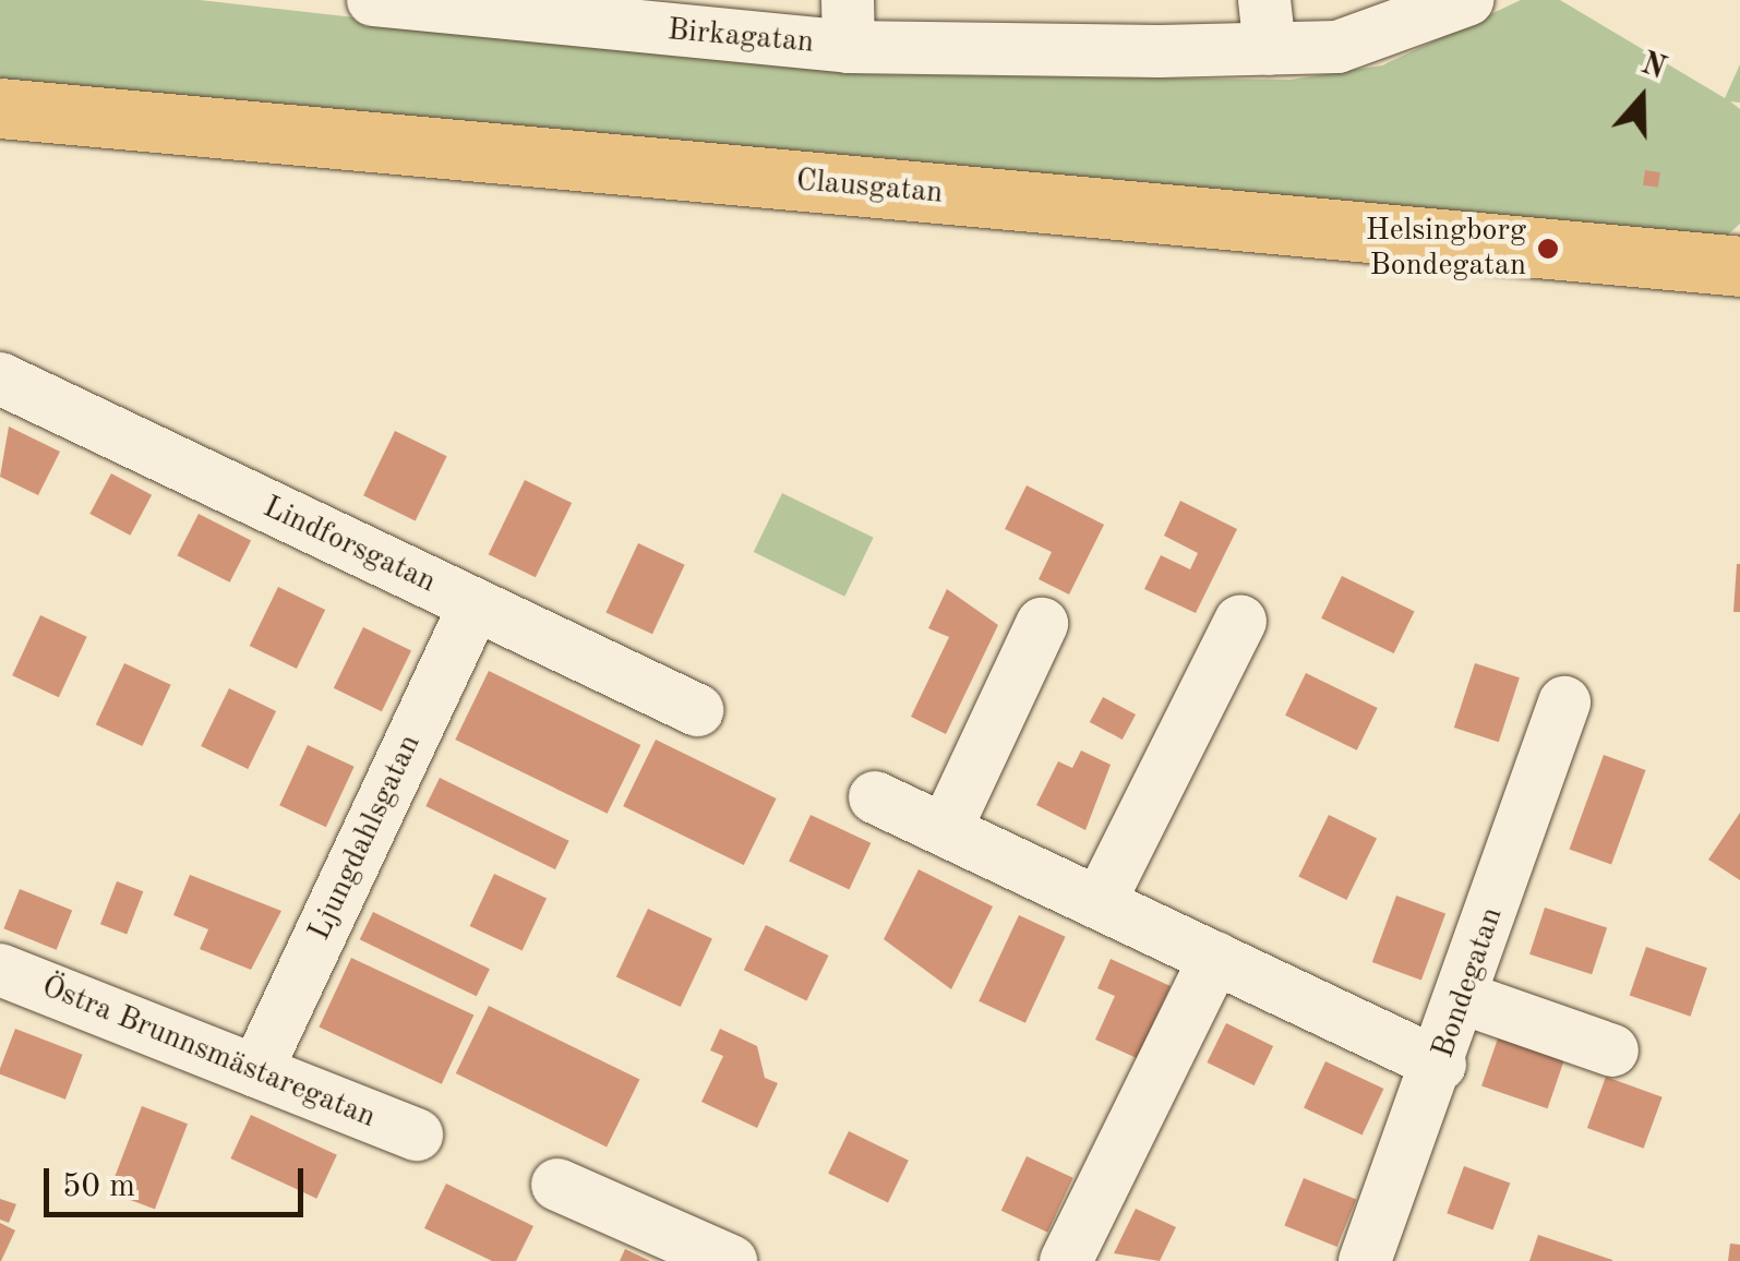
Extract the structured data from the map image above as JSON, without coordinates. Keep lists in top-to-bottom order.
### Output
{
  "streets": {
    "main road": ["Clausgatan"],
    "street": [
      "Birkagatan",
      "Lindforsgatan",
      "Ljungdahlsgatan",
      "Bondegatan",
      "Östra Brunnsmästaregatan"
    ]
  },
  "crossings": [
    ["Lindforsgatan", "Ljungdahlsgatan"],
    ["Ljungdahlsgatan", "Östra Brunnsmästaregatan"]
  ],
  "places": ["Helsingborg Bondegatan"],
  "scale_bar": "50 m",
  "north": "top"
}
